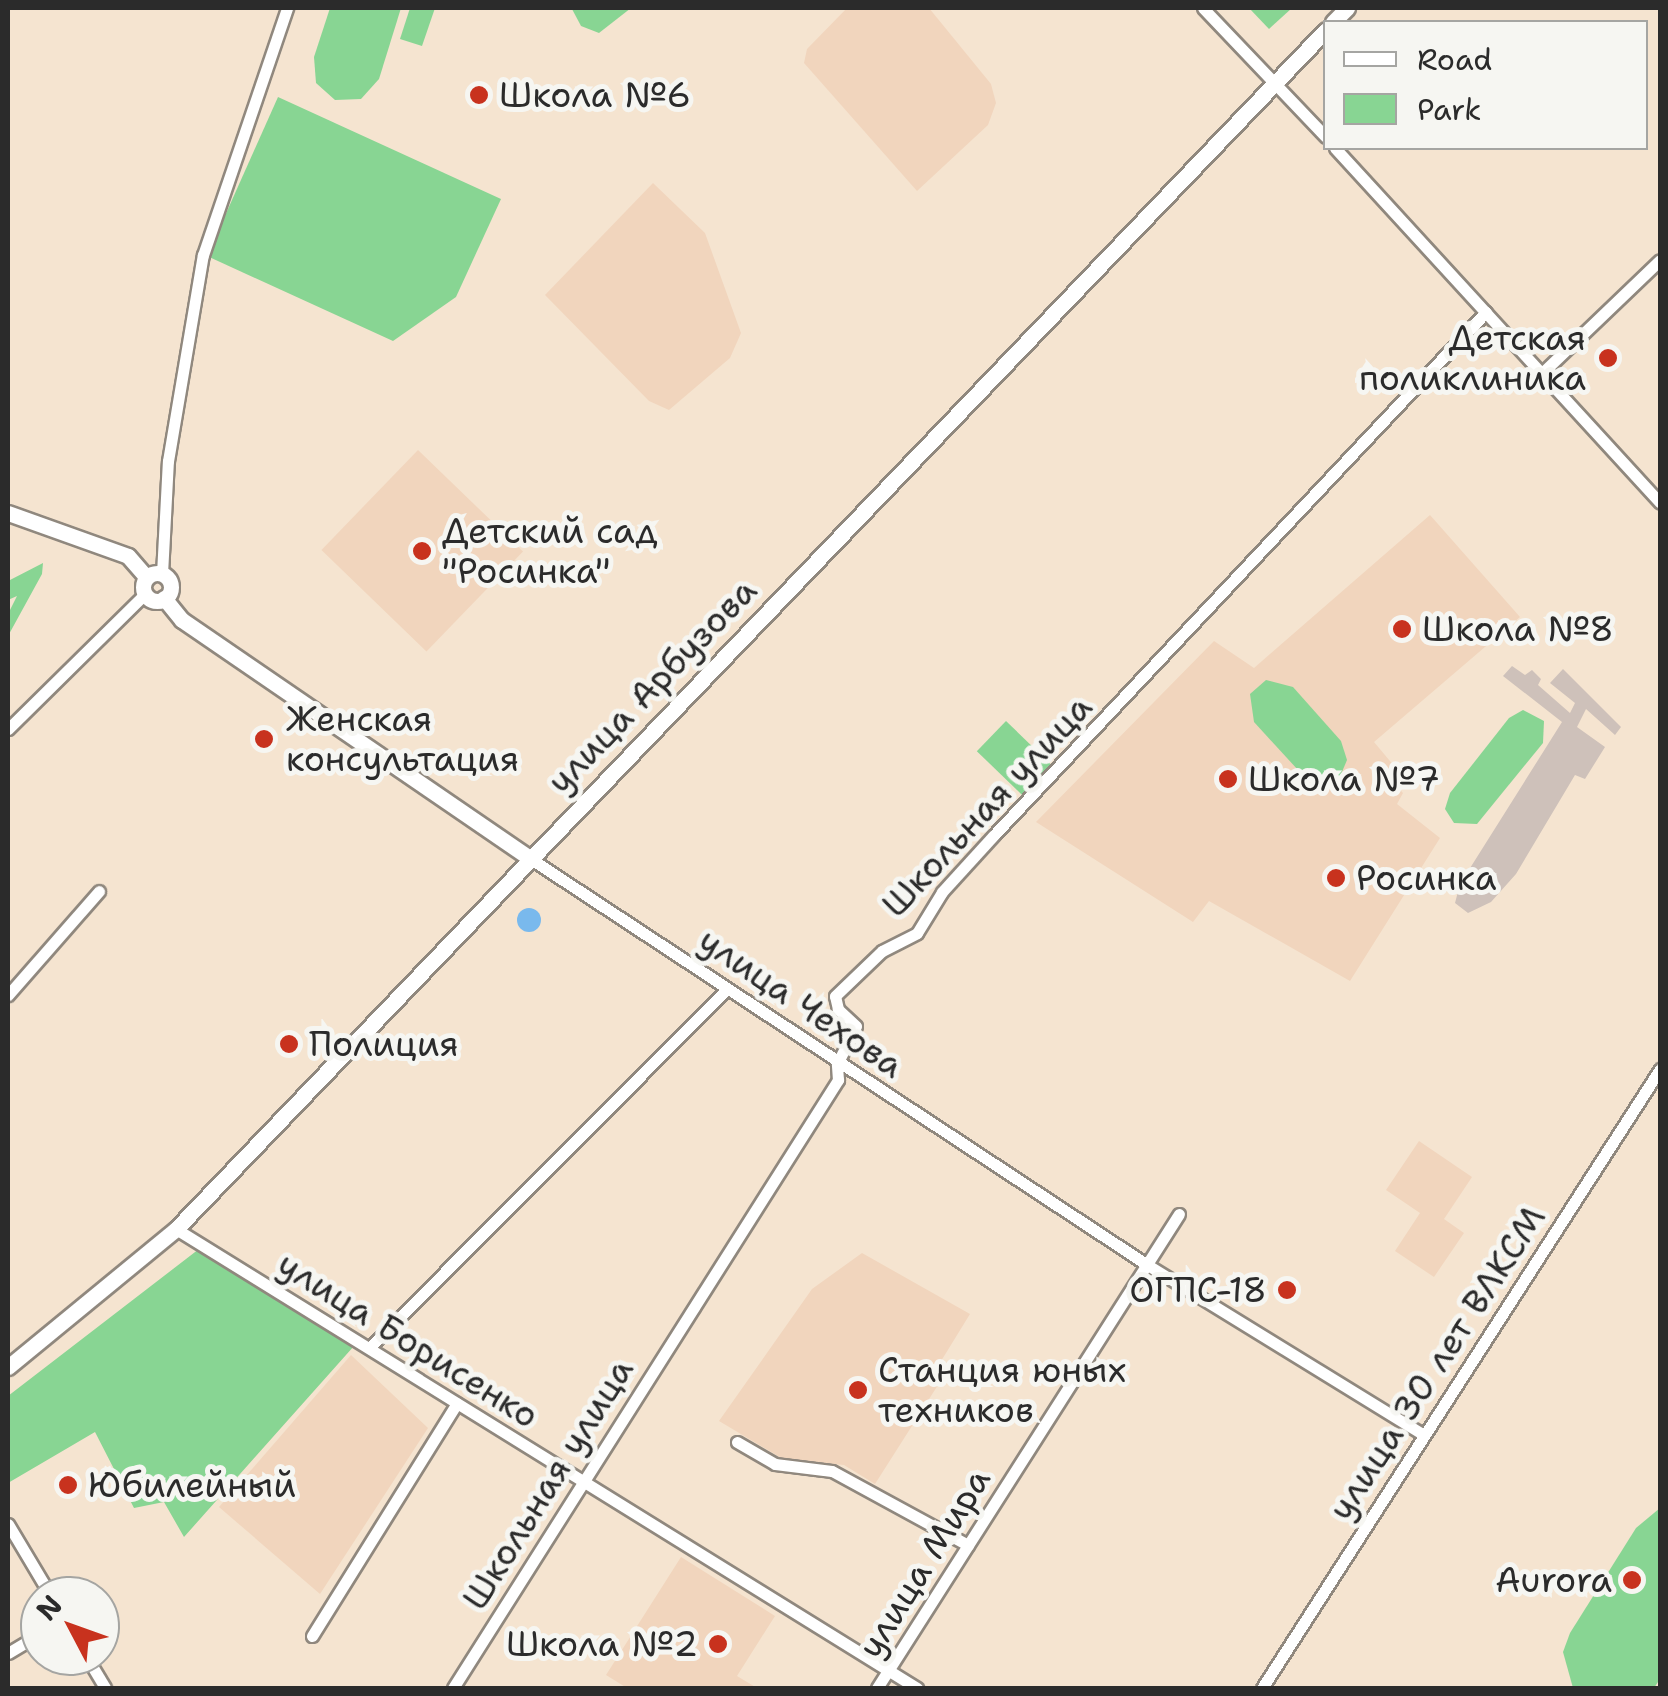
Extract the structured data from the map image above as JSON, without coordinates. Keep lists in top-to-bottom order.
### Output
{
  "streets": {
    "street": [
      "улица Арбузова",
      "Школьная улица",
      "улица Чехова",
      "улица Борисенко",
      "улица 30 лет ВЛКСМ",
      "улица Мира"
    ]
  },
  "crossings": [
    ["улица Арбузова", "улица Чехова"],
    ["улица Арбузова", "улица Борисенко"],
    ["Школьная улица", "улица Чехова"],
    ["Школьная улица", "улица Борисенко"],
    ["улица Чехова", "улица 30 лет ВЛКСМ"],
    ["улица Чехова", "улица Мира"],
    ["улица Борисенко", "улица Мира"]
  ],
  "places": [
    "Школа №6",
    "Детская поликлиника",
    "Детский сад \"Росинка\"",
    "Школа №8",
    "Женская консультация",
    "Школа №7",
    "Росинка",
    "Полиция",
    "ОГПС-18",
    "Станция юных техников",
    "Юбилейный",
    "Aurora",
    "Школа №2"
  ],
  "legend": ["Road", "Park"],
  "north": "top left"
}
